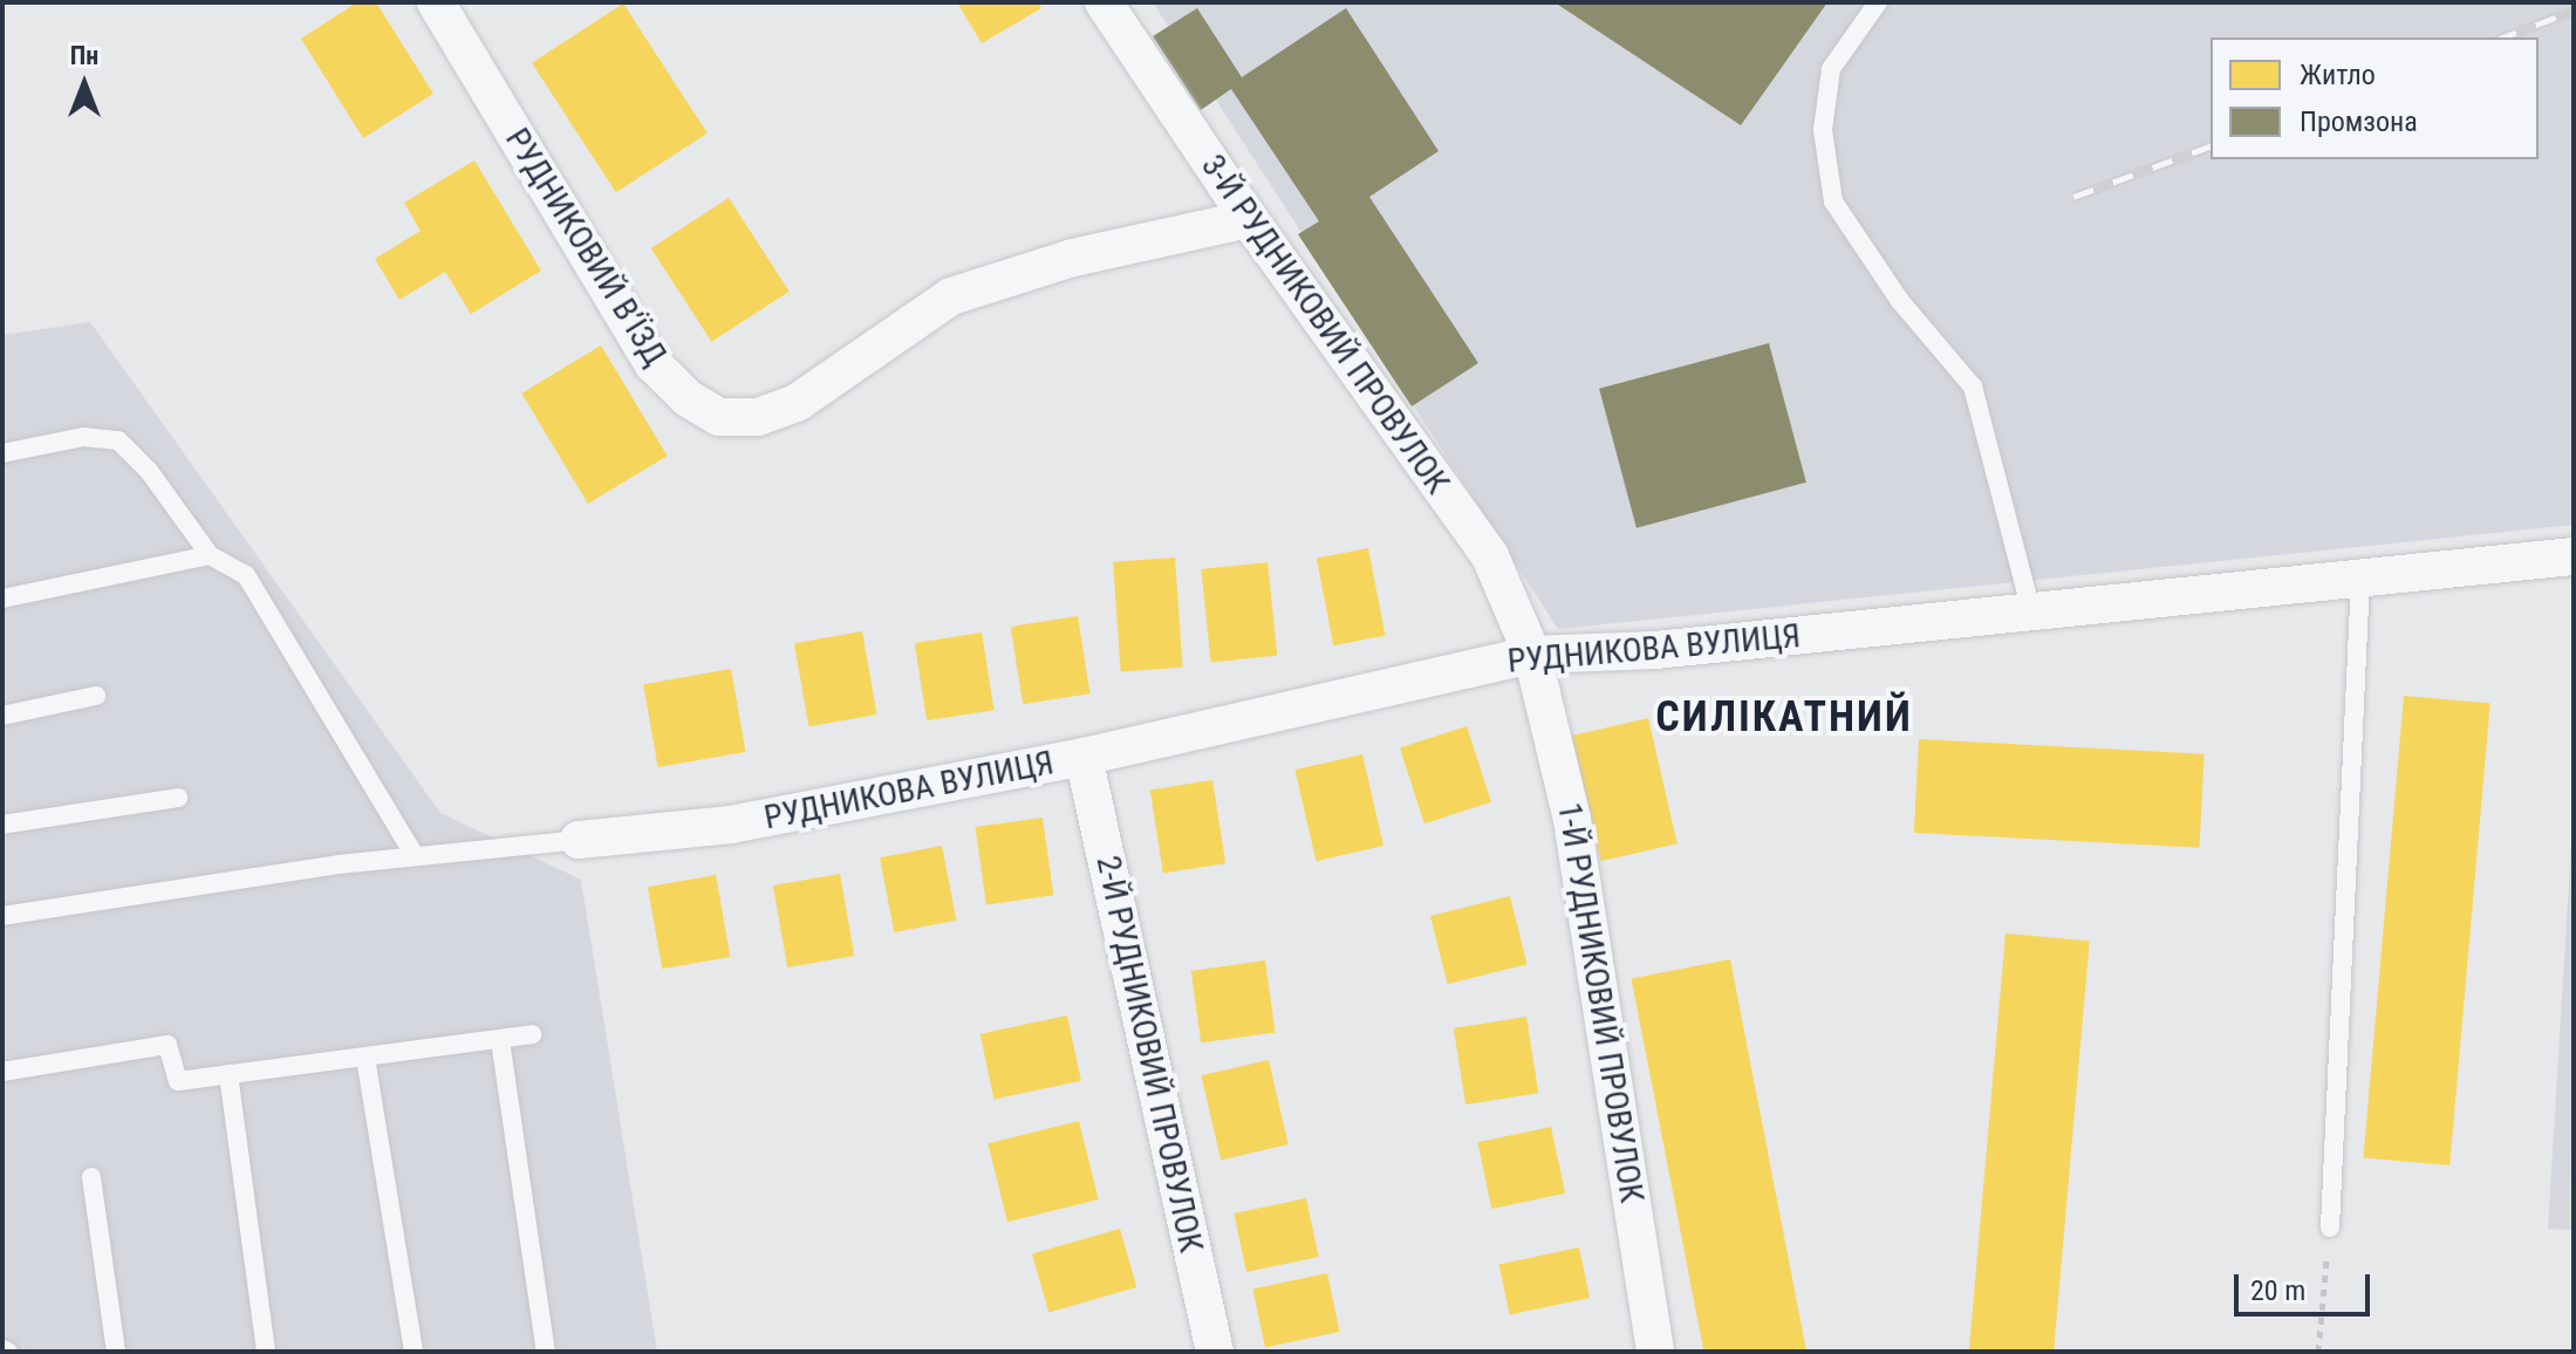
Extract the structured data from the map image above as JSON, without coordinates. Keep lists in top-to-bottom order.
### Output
{
  "streets": {
    "street": [
      "РУДНИКОВИЙ В’ЇЗД",
      "3-Й РУДНИКОВИЙ ПРОВУЛОК",
      "РУДНИКОВА ВУЛИЦЯ",
      "1-Й РУДНИКОВИЙ ПРОВУЛОК",
      "2-Й РУДНИКОВИЙ ПРОВУЛОК"
    ]
  },
  "crossings": [
    ["РУДНИКОВИЙ В’ЇЗД", "3-Й РУДНИКОВИЙ ПРОВУЛОК"],
    ["3-Й РУДНИКОВИЙ ПРОВУЛОК", "РУДНИКОВА ВУЛИЦЯ"],
    ["3-Й РУДНИКОВИЙ ПРОВУЛОК", "1-Й РУДНИКОВИЙ ПРОВУЛОК"],
    ["РУДНИКОВА ВУЛИЦЯ", "1-Й РУДНИКОВИЙ ПРОВУЛОК"],
    ["РУДНИКОВА ВУЛИЦЯ", "2-Й РУДНИКОВИЙ ПРОВУЛОК"]
  ],
  "districts": ["СИЛІКАТНИЙ"],
  "legend": ["Житло", "Промзона"],
  "scale_bar": "20 m",
  "north": "top"
}
